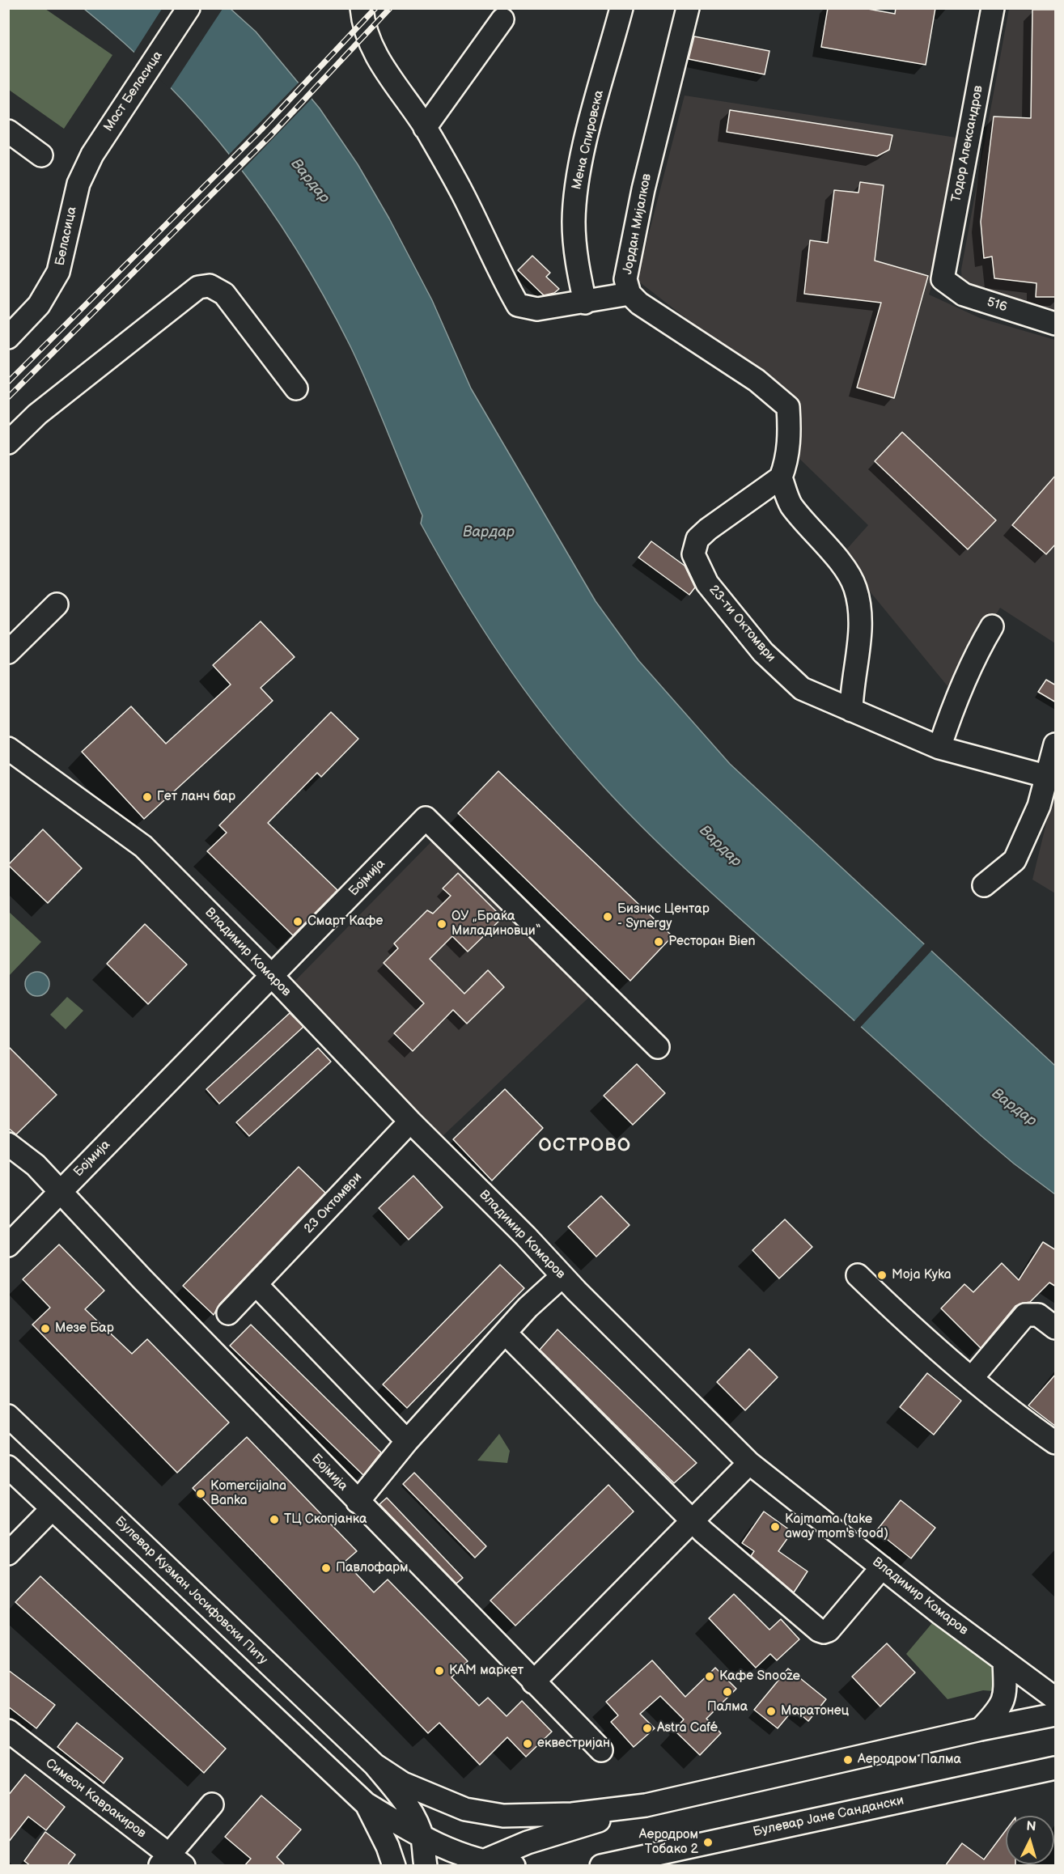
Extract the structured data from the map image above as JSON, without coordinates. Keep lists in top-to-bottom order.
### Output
{
  "streets": {
    "street": [
      "Мост Беласица",
      "Мена Спировска",
      "Тодор Александров",
      "Јордан Мијалков",
      "Беласица",
      "516",
      "23-ти Октомври",
      "Бојмија",
      "Владимир Комаров",
      "23 Октомври",
      "Булевар Кузман Јосифовски Питу",
      "Симеон Кавракиров",
      "Булевар Јане Сандански"
    ]
  },
  "crossings": [
    ["Мост Беласица", "Беласица"],
    ["Тодор Александров", "516"],
    ["Јордан Мијалков", "23-ти Октомври"],
    ["Бојмија", "Владимир Комаров"],
    ["Владимир Комаров", "23 Октомври"]
  ],
  "districts": ["ОСТРОВО"],
  "water": ["Вардар"],
  "places": [
    "Гет ланч бар",
    "Бизнис Центар - Synergy",
    "Смарт Кафе",
    "ОУ „Браќа Миладиновци“",
    "Ресторан Bien",
    "Moja Kyka",
    "Мезе Бар",
    "Komercijalna Banka",
    "ТЦ Скопјанка",
    "Kajmama (take away mom's food)",
    "Павлофарм",
    "KAM маркет",
    "Кафе Snooze",
    "Палма",
    "Маратонец",
    "Astra Café",
    "еквестријан",
    "Аеродром Палма",
    "Аеродром Тобако 2"
  ],
  "north": "top"
}
